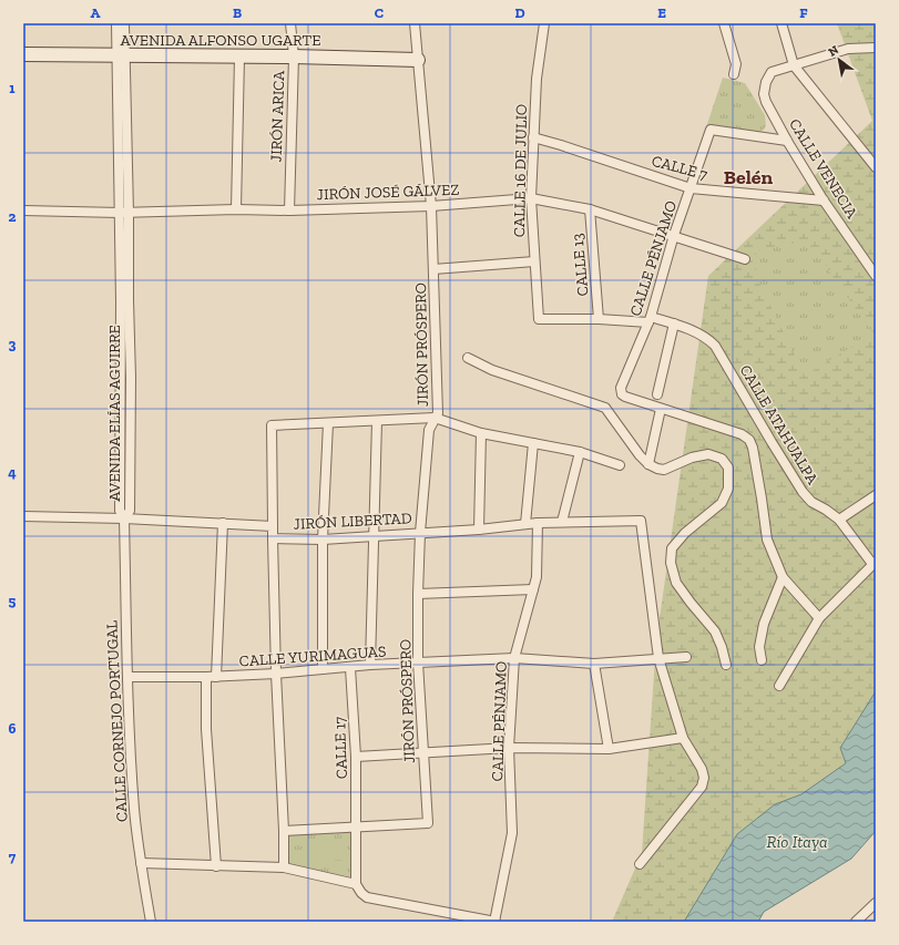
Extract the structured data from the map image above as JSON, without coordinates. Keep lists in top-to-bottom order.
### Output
{
  "streets": {
    "main road": ["AVENIDA ALFONSO UGARTE"],
    "street": [
      "JIRÓN ARICA",
      "CALLE 7",
      "CALLE VENECIA",
      "CALLE 16 DE JULIO",
      "JIRÓN JOSÉ GÁLVEZ",
      "CALLE PÉNJAMO",
      "CALLE 13",
      "JIRÓN PRÓSPERO",
      "AVENIDA ELÍAS AGUIRRE",
      "CALLE ATAHUALPA",
      "JIRÓN LIBERTAD",
      "CALLE YURIMAGUAS",
      "CALLE CORNEJO PORTUGAL",
      "CALLE 17"
    ]
  },
  "crossings": [
    ["AVENIDA ALFONSO UGARTE", "JIRÓN ARICA"],
    ["AVENIDA ALFONSO UGARTE", "JIRÓN PRÓSPERO"],
    ["AVENIDA ALFONSO UGARTE", "AVENIDA ELÍAS AGUIRRE"],
    ["JIRÓN ARICA", "JIRÓN JOSÉ GÁLVEZ"],
    ["CALLE 7", "CALLE VENECIA"],
    ["CALLE 7", "CALLE 16 DE JULIO"],
    ["CALLE 7", "CALLE PÉNJAMO"],
    ["CALLE VENECIA", "CALLE PÉNJAMO"],
    ["CALLE 16 DE JULIO", "JIRÓN JOSÉ GÁLVEZ"],
    ["CALLE 16 DE JULIO", "CALLE ATAHUALPA"],
    ["JIRÓN JOSÉ GÁLVEZ", "CALLE PÉNJAMO"],
    ["JIRÓN JOSÉ GÁLVEZ", "CALLE 13"],
    ["JIRÓN JOSÉ GÁLVEZ", "JIRÓN PRÓSPERO"],
    ["JIRÓN JOSÉ GÁLVEZ", "AVENIDA ELÍAS AGUIRRE"],
    ["CALLE PÉNJAMO", "CALLE ATAHUALPA"],
    ["CALLE PÉNJAMO", "JIRÓN LIBERTAD"],
    ["CALLE PÉNJAMO", "CALLE YURIMAGUAS"],
    ["CALLE 13", "CALLE ATAHUALPA"],
    ["JIRÓN PRÓSPERO", "JIRÓN LIBERTAD"],
    ["JIRÓN PRÓSPERO", "CALLE YURIMAGUAS"],
    ["JIRÓN PRÓSPERO", "CALLE 17"],
    ["AVENIDA ELÍAS AGUIRRE", "JIRÓN LIBERTAD"],
    ["AVENIDA ELÍAS AGUIRRE", "CALLE CORNEJO PORTUGAL"],
    ["JIRÓN LIBERTAD", "CALLE YURIMAGUAS"],
    ["JIRÓN LIBERTAD", "CALLE CORNEJO PORTUGAL"],
    ["CALLE YURIMAGUAS", "CALLE CORNEJO PORTUGAL"],
    ["CALLE YURIMAGUAS", "CALLE 17"]
  ],
  "districts": ["Belén"],
  "water": ["Río Itaya"],
  "north": "top left",
  "grid": {
    "columns": [
      "A",
      "B",
      "C",
      "D",
      "E",
      "F"
    ],
    "rows": [
      "1",
      "2",
      "3",
      "4",
      "5",
      "6",
      "7"
    ]
  }
}
